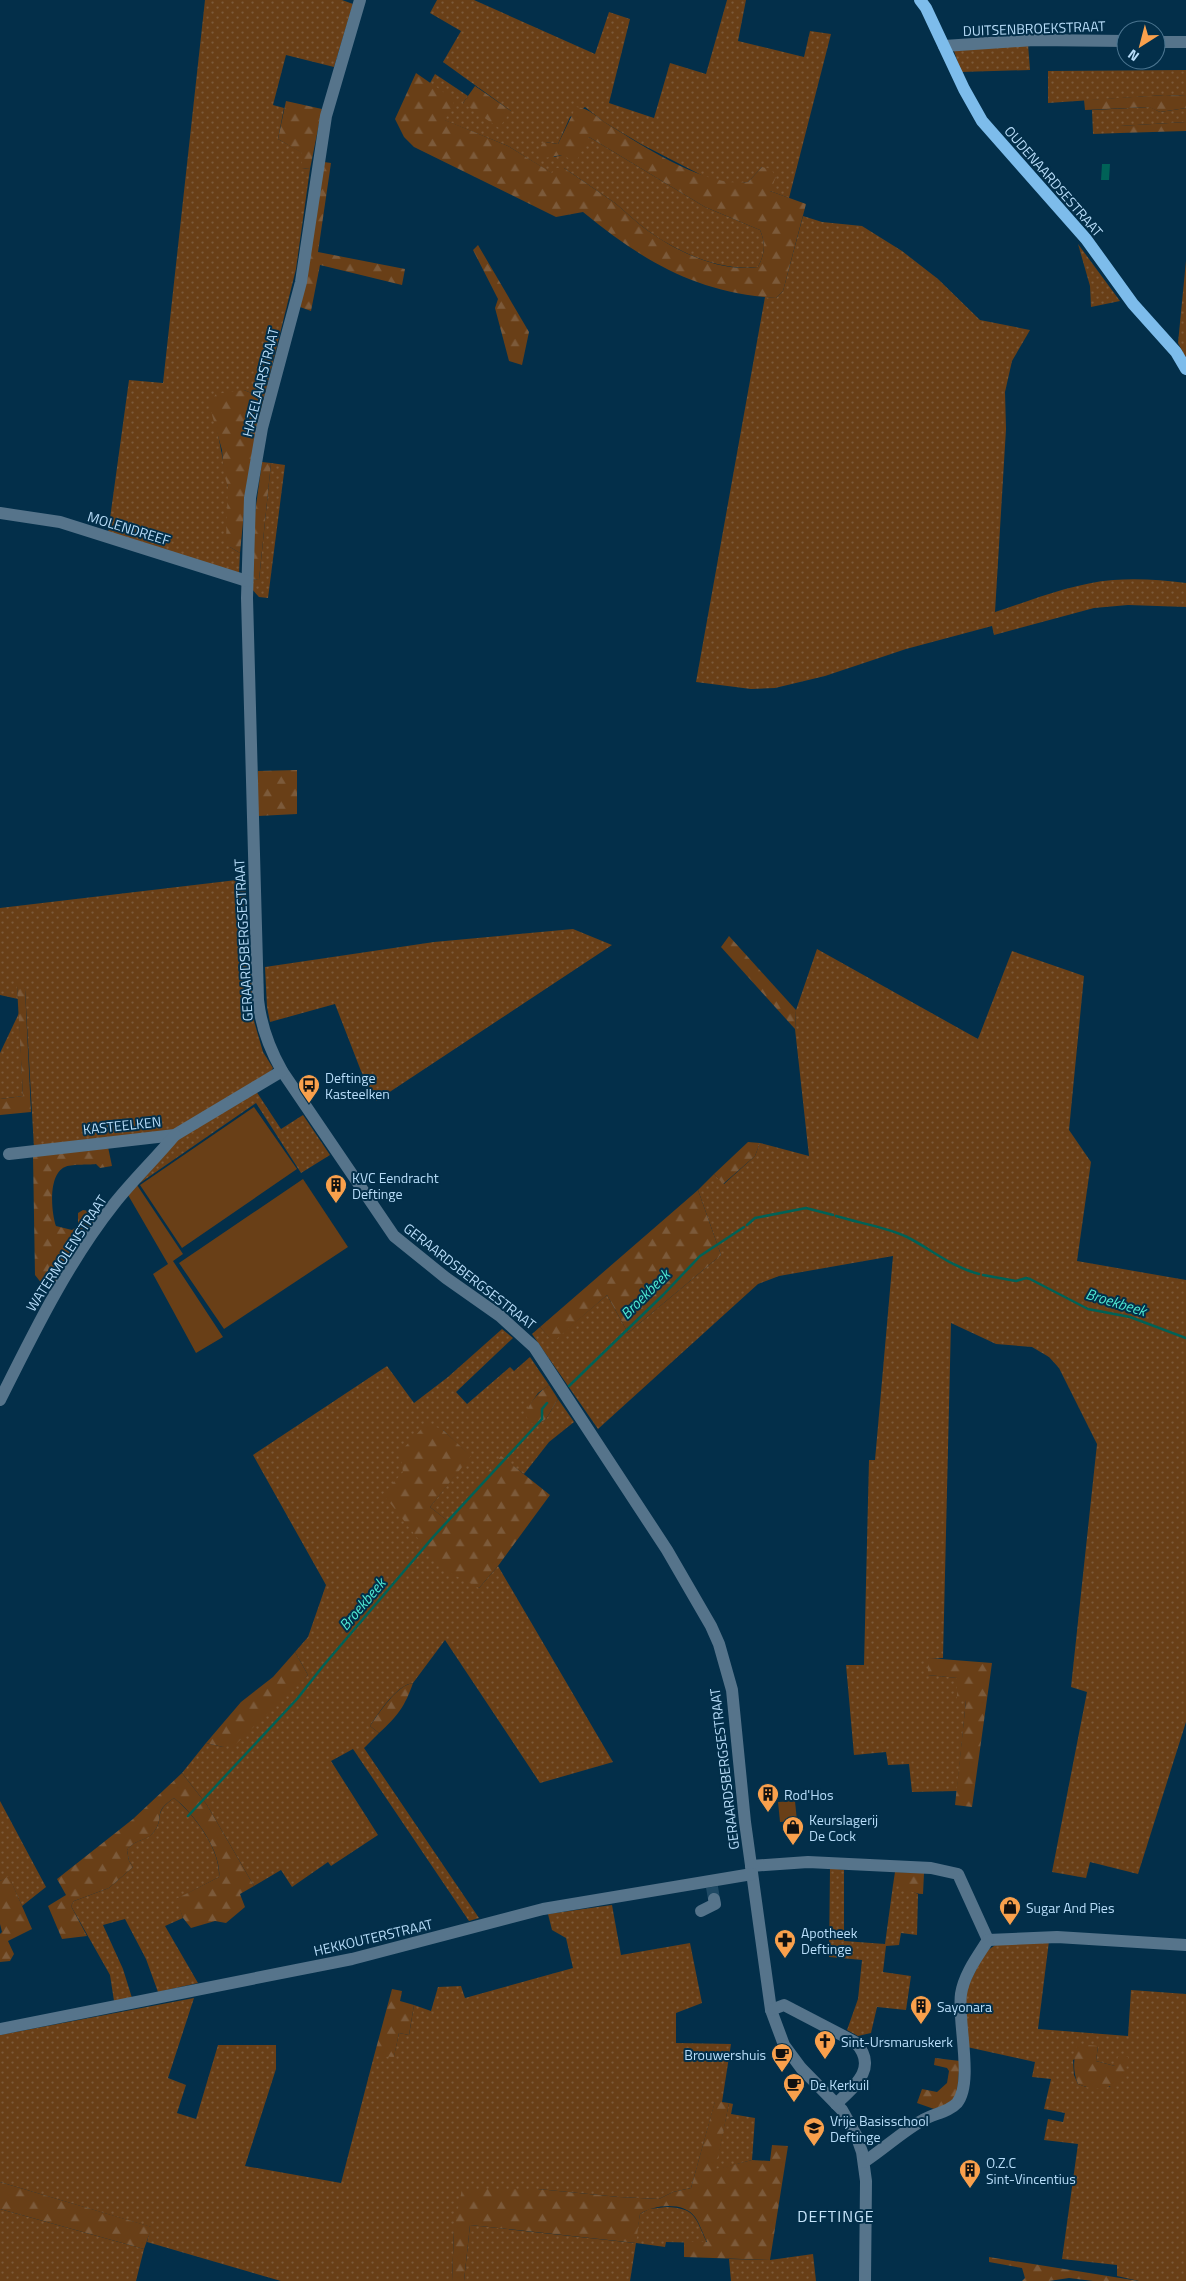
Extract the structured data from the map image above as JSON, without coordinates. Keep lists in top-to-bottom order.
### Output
{
  "streets": {
    "main road": ["OUDENAARDSESTRAAT"],
    "street": [
      "DUITSENBROEKSTRAAT",
      "HAZELAARSTRAAT",
      "MOLENDREEF",
      "GERAARDSBERGSESTRAAT",
      "KASTEELKEN",
      "WATERMOLENSTRAAT",
      "HEKKOUTERSTRAAT"
    ]
  },
  "crossings": [
    ["DUITSENBROEKSTRAAT", "OUDENAARDSESTRAAT"],
    ["HAZELAARSTRAAT", "MOLENDREEF"],
    ["HAZELAARSTRAAT", "GERAARDSBERGSESTRAAT"],
    ["GERAARDSBERGSESTRAAT", "KASTEELKEN"],
    ["GERAARDSBERGSESTRAAT", "HEKKOUTERSTRAAT"],
    ["KASTEELKEN", "WATERMOLENSTRAAT"]
  ],
  "districts": ["DEFTINGE"],
  "water": ["Broekbeek"],
  "places": {
    "bus stop": ["Deftinge Kasteelken"],
    "building": [
      "KVC Eendracht Deftinge",
      "Rod'Hos",
      "Sayonara",
      "O.Z.C Sint-Vincentius"
    ],
    "shop": ["Keurslagerij De Cock", "Sugar And Pies"],
    "pharmacy": ["Apotheek Deftinge"],
    "church": ["Sint-Ursmaruskerk"],
    "cafe": ["Brouwershuis", "De Kerkuil"],
    "school or university": ["Vrije Basisschool Deftinge"]
  },
  "north": "bottom left"
}
